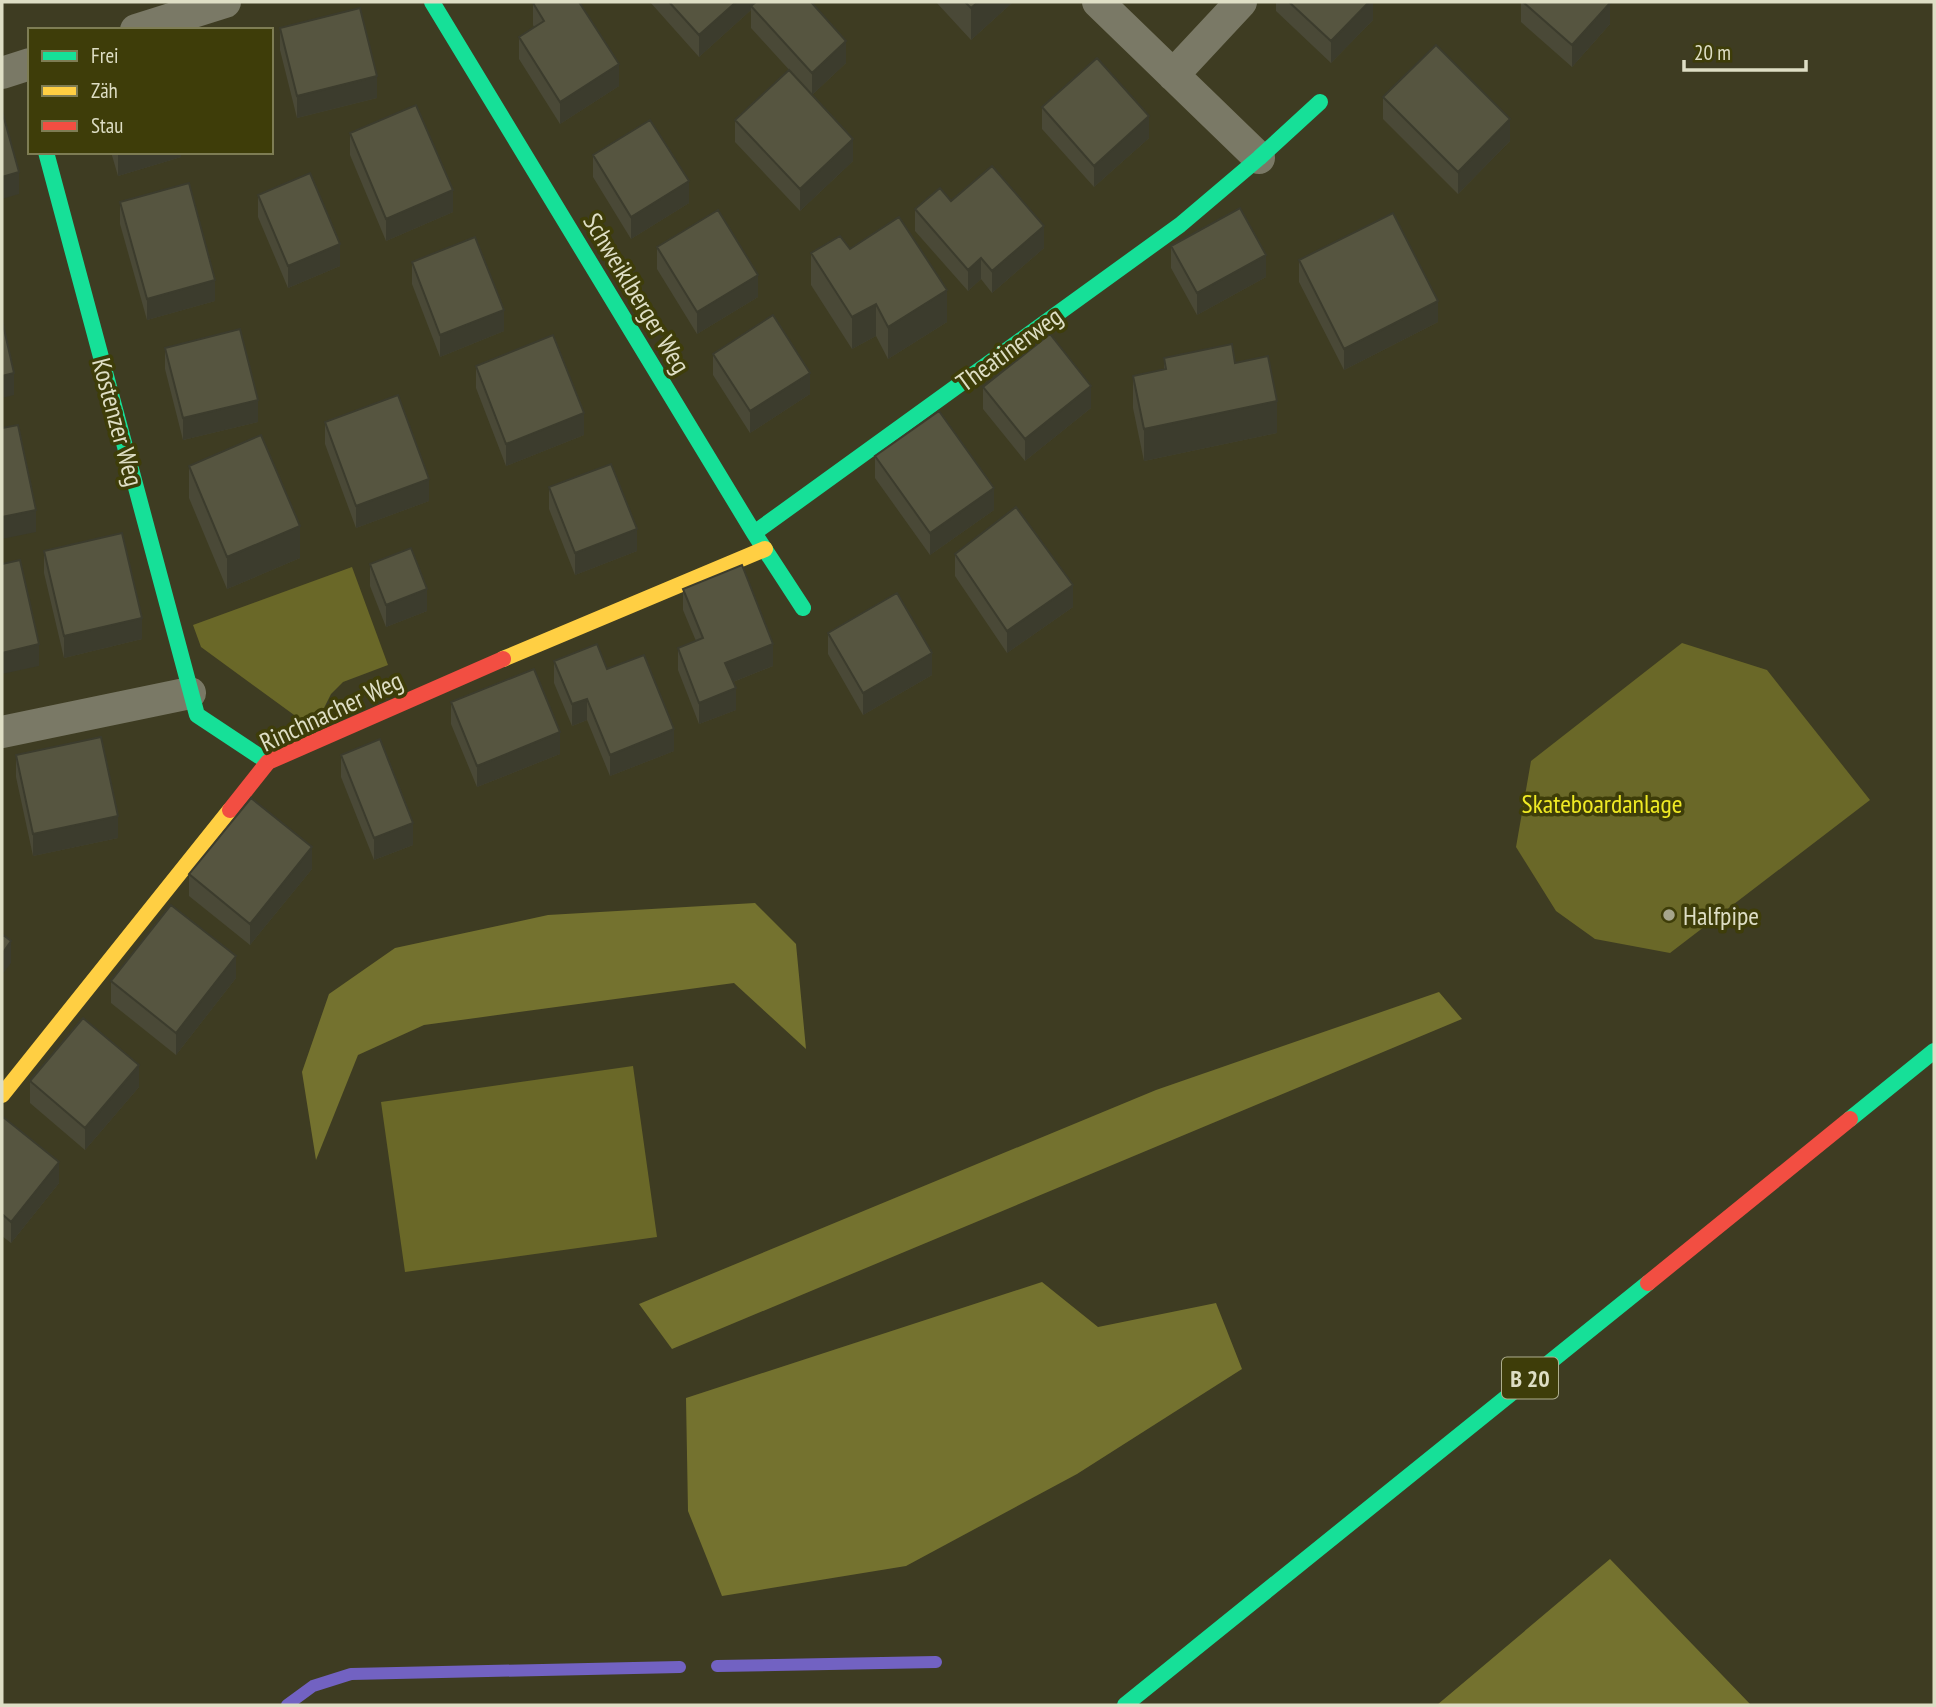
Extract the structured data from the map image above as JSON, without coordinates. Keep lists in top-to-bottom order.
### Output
{
  "streets": {
    "main road": [
      "Schweiklberger Weg",
      "Theatinerweg",
      "Kostenzer Weg",
      "Rinchnacher Weg",
      "B 20"
    ]
  },
  "crossings": [
    ["Schweiklberger Weg", "Theatinerweg"],
    ["Schweiklberger Weg", "Rinchnacher Weg"],
    ["Kostenzer Weg", "Rinchnacher Weg"]
  ],
  "parks": ["Skateboardanlage"],
  "places": ["Halfpipe"],
  "legend": ["Frei", "Zäh", "Stau"],
  "scale_bar": "20 m"
}
